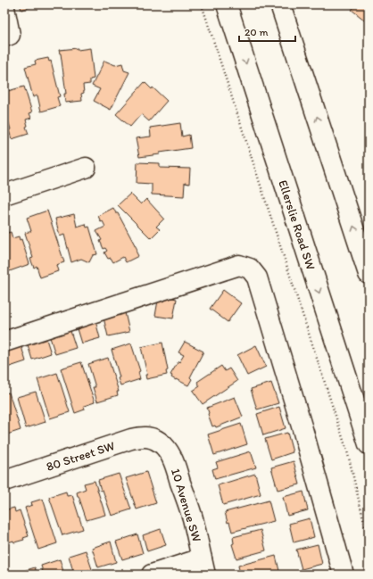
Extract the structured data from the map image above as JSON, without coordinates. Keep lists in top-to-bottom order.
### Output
{
  "streets": {
    "main road": ["Ellerslie Road SW", "80 Street SW", "10 Avenue SW"]
  },
  "crossings": [
    ["80 Street SW", "10 Avenue SW"]
  ],
  "scale_bar": "20 m"
}
